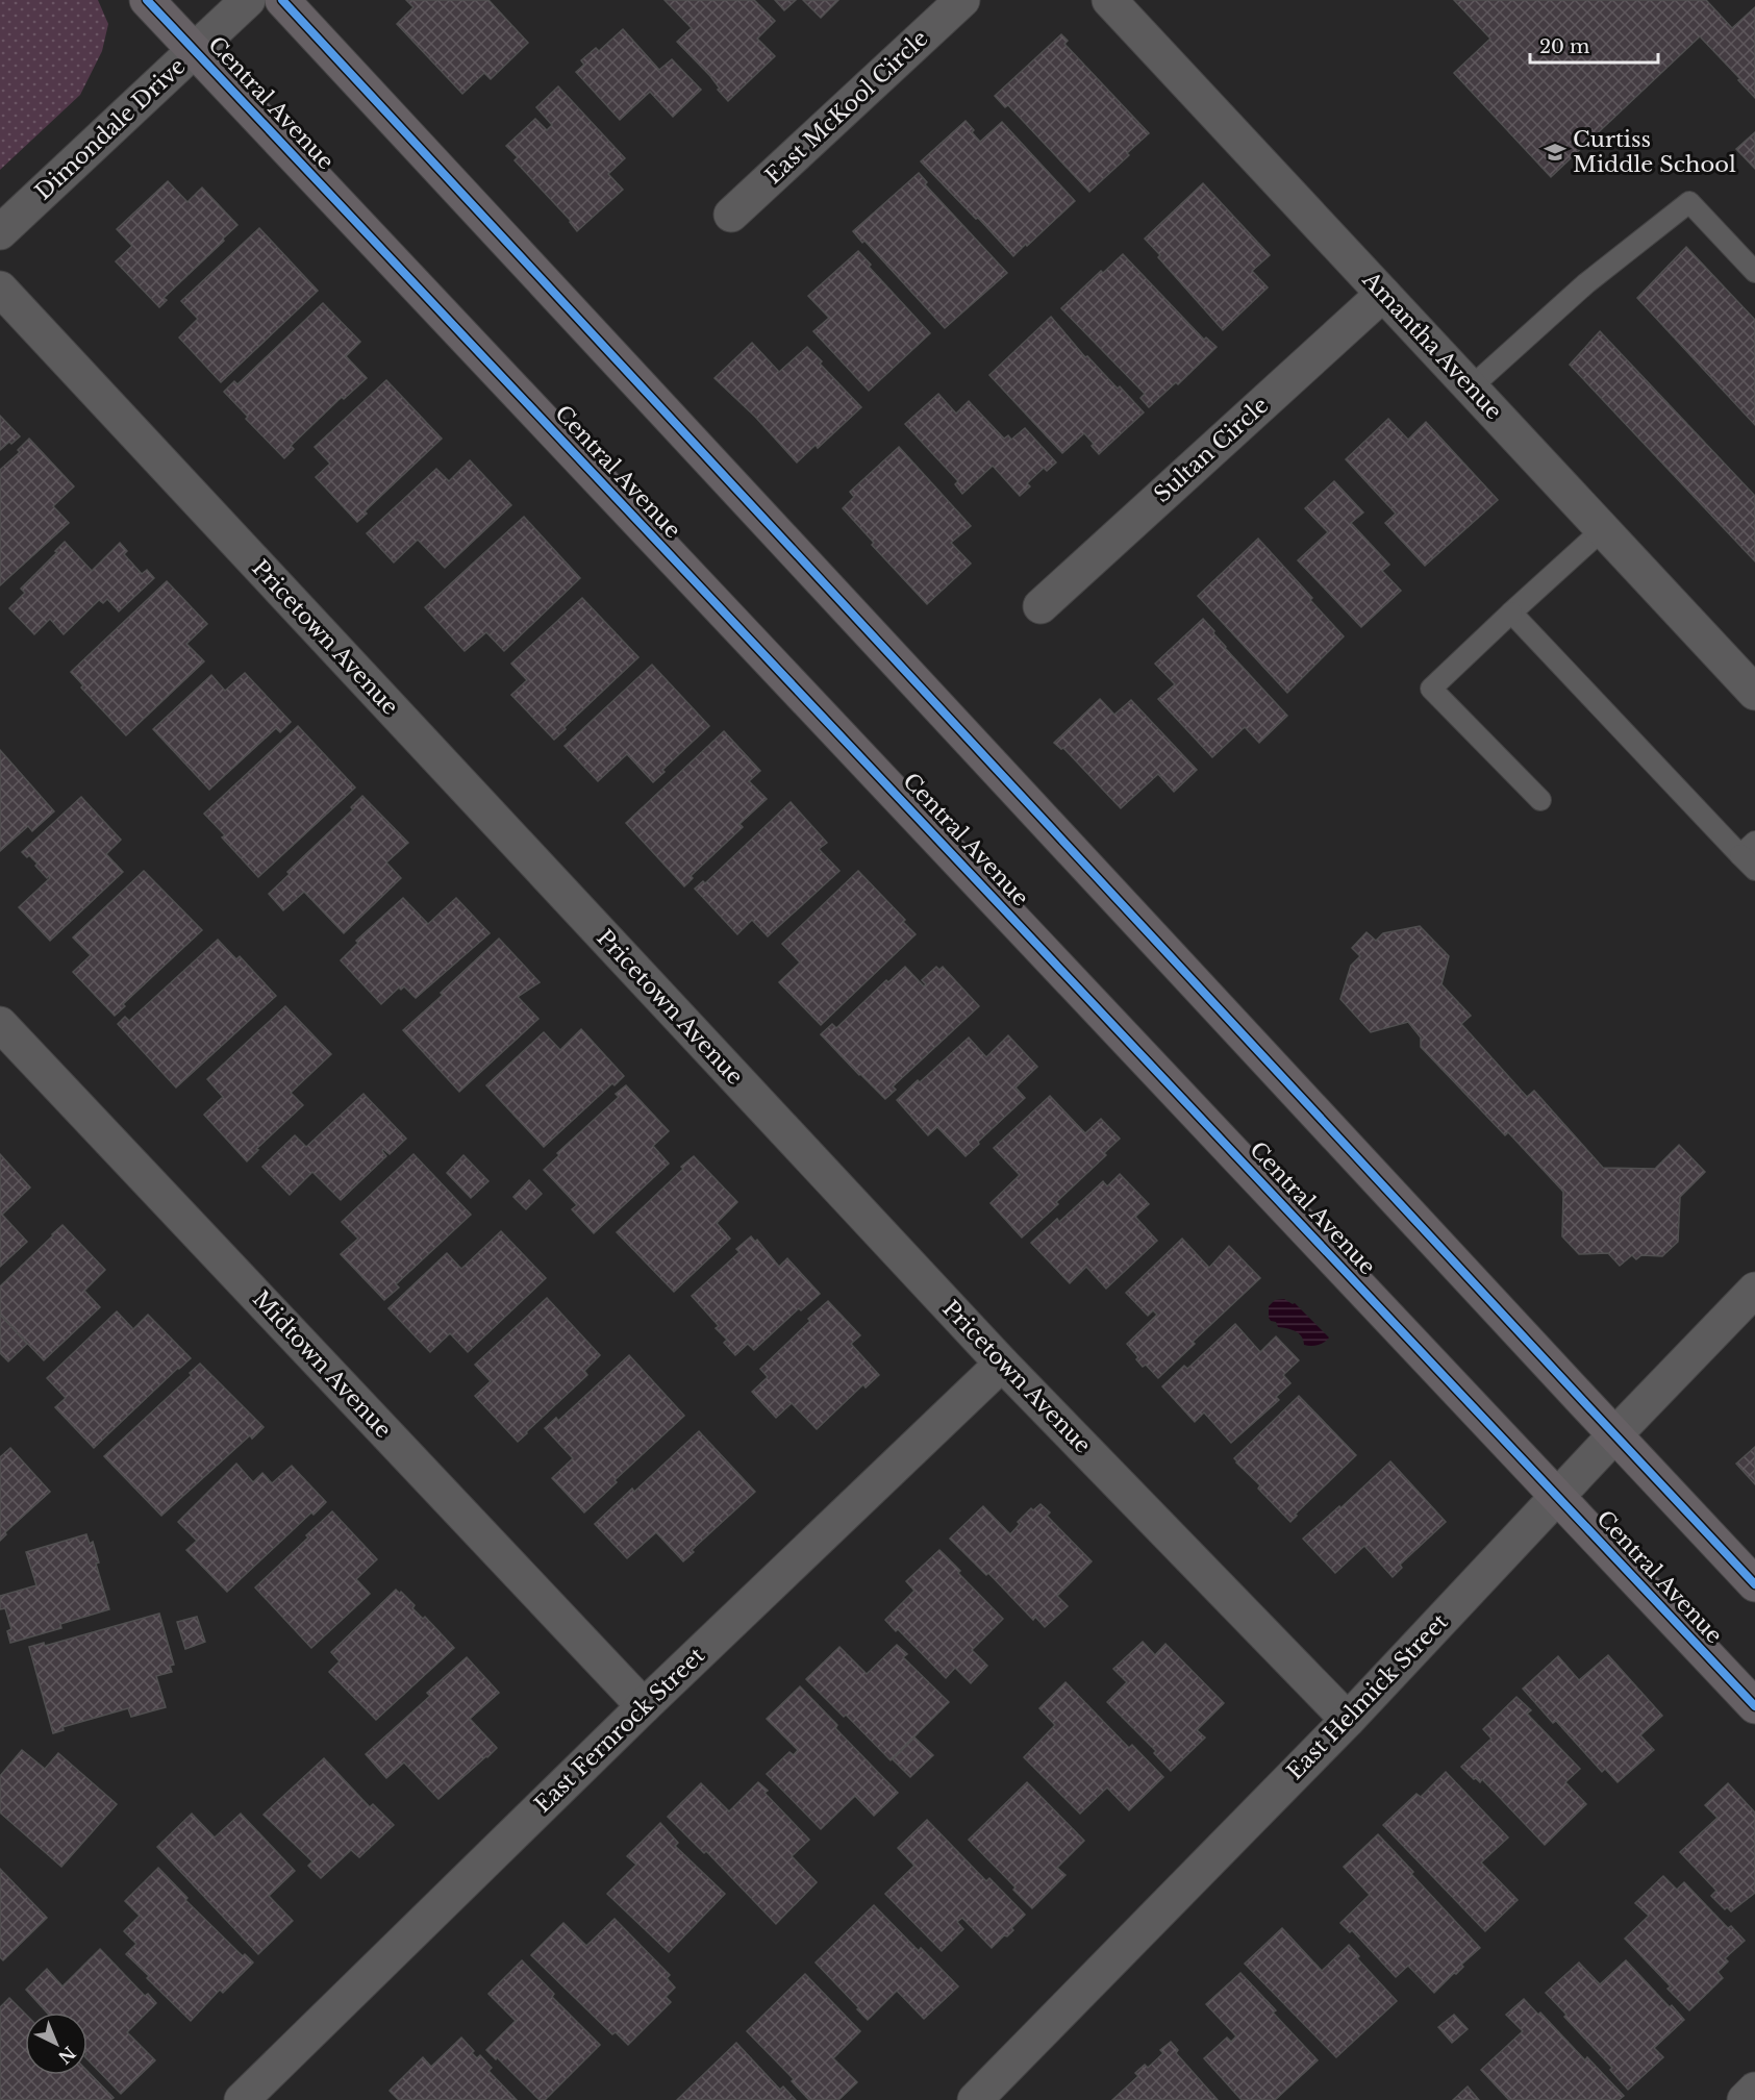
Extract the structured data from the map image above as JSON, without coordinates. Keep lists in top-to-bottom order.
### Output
{
  "streets": {
    "main road": ["Central Avenue"],
    "street": [
      "East McKool Circle",
      "Dimondale Drive",
      "Amantha Avenue",
      "Sultan Circle",
      "Pricetown Avenue",
      "Midtown Avenue",
      "East Helmick Street",
      "East Fernrock Street"
    ]
  },
  "crossings": [
    ["Central Avenue", "Dimondale Drive"],
    ["Central Avenue", "East Helmick Street"],
    ["Amantha Avenue", "Sultan Circle"],
    ["Pricetown Avenue", "East Helmick Street"],
    ["Pricetown Avenue", "East Fernrock Street"],
    ["Midtown Avenue", "East Fernrock Street"]
  ],
  "places": {
    "school or university": ["Curtiss Middle School"]
  },
  "scale_bar": "20 m",
  "north": "bottom right"
}
